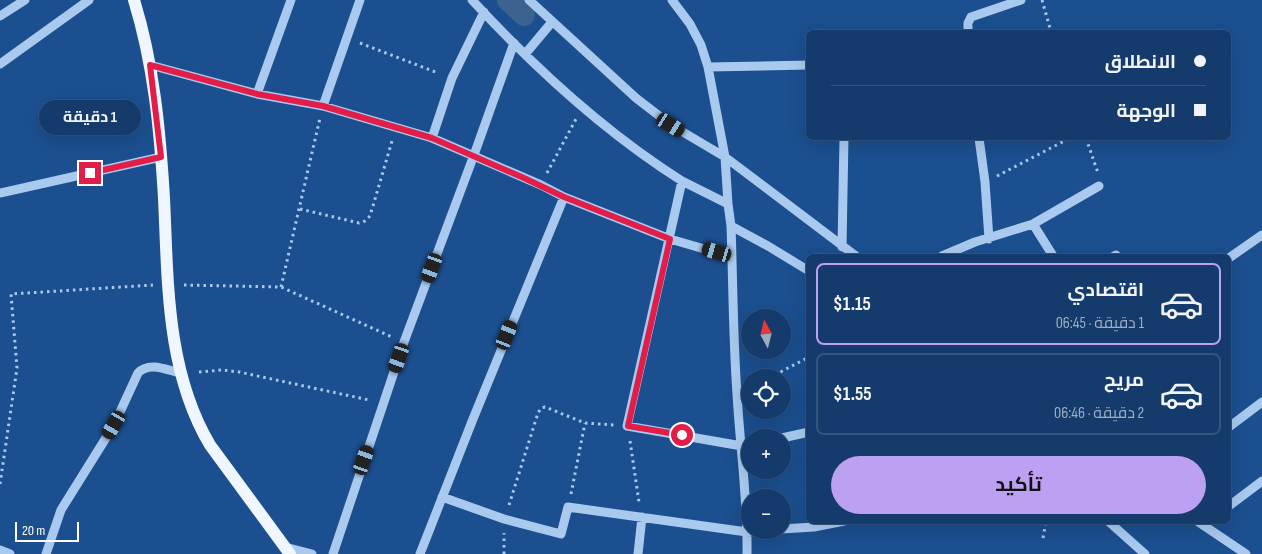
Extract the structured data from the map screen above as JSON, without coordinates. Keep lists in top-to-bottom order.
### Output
{
  "scale_bar": "20 m",
  "north": "top",
  "page": {
    "banner": ["الانطلاق", "الوجهة"],
    "bubble": "1 دقيقة",
    "list": [
      {
        "name": "اقتصادي",
        "note": "1 دقيقة · 06:45",
        "value": "$1.15"
      },
      {
        "name": "مريح",
        "note": "2 دقيقة · 06:46",
        "value": "$1.55"
      }
    ],
    "map_buttons": ["+", "−"],
    "buttons": "تأكيد",
    "scale": "20 m"
  }
}
